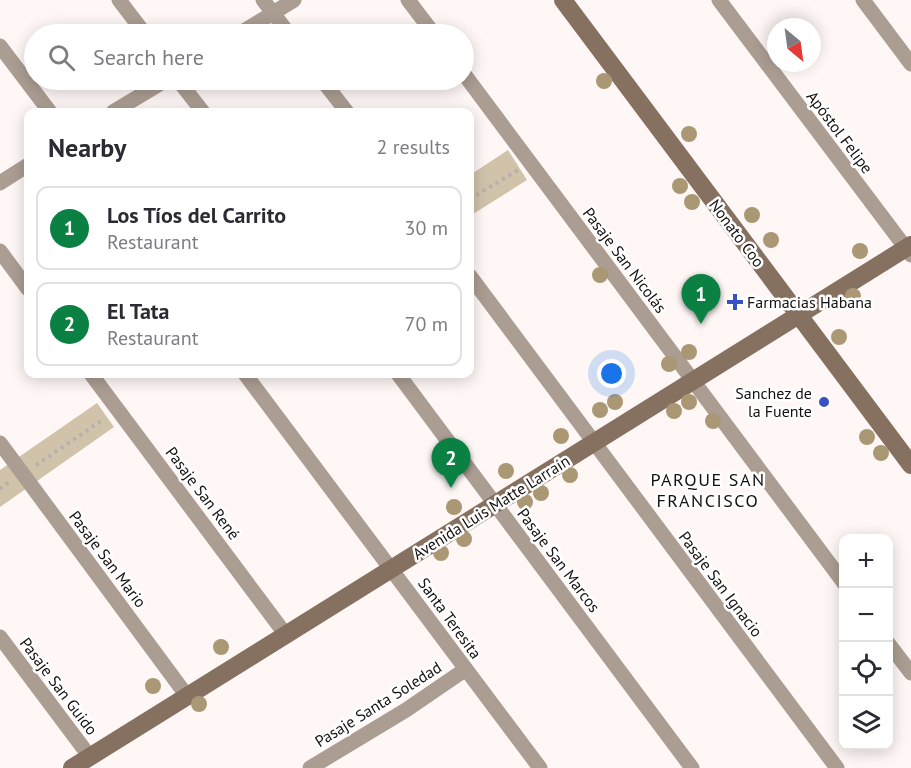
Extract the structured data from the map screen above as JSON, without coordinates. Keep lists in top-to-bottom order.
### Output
{
  "streets": {
    "street": [
      "Apóstol Felipe",
      "Nonato Coo",
      "Pasaje San Nicolás",
      "Pasaje San René",
      "Avenida Luis Matte Larraín",
      "Pasaje San Mario",
      "Pasaje San Marcos",
      "Pasaje San Ignacio",
      "Santa Teresita",
      "Pasaje San Guido",
      "Pasaje Santa Soledad"
    ]
  },
  "crossings": [
    ["Apóstol Felipe", "Avenida Luis Matte Larraín"],
    ["Nonato Coo", "Avenida Luis Matte Larraín"],
    ["Pasaje San Nicolás", "Avenida Luis Matte Larraín"],
    ["Pasaje San René", "Avenida Luis Matte Larraín"],
    ["Avenida Luis Matte Larraín", "Pasaje San Mario"],
    ["Avenida Luis Matte Larraín", "Pasaje San Marcos"],
    ["Avenida Luis Matte Larraín", "Pasaje San Ignacio"],
    ["Avenida Luis Matte Larraín", "Santa Teresita"],
    ["Avenida Luis Matte Larraín", "Pasaje San Guido"],
    ["Santa Teresita", "Pasaje Santa Soledad"]
  ],
  "districts": ["PARQUE SAN FRANCISCO"],
  "places": {
    "health": ["Farmacias Habana"],
    "other": ["Sanchez de la Fuente"]
  },
  "north": "bottom right",
  "page": {
    "search": "Search here",
    "heading": ["Nearby", "2 results"],
    "list": [
      {
        "mark": "1",
        "name": "Los Tíos del Carrito",
        "note": "Restaurant",
        "value": "30 m"
      },
      {
        "mark": "2",
        "name": "El Tata",
        "note": "Restaurant",
        "value": "70 m"
      }
    ],
    "pins": ["1", "2"],
    "map_buttons": ["+", "−"]
  }
}
